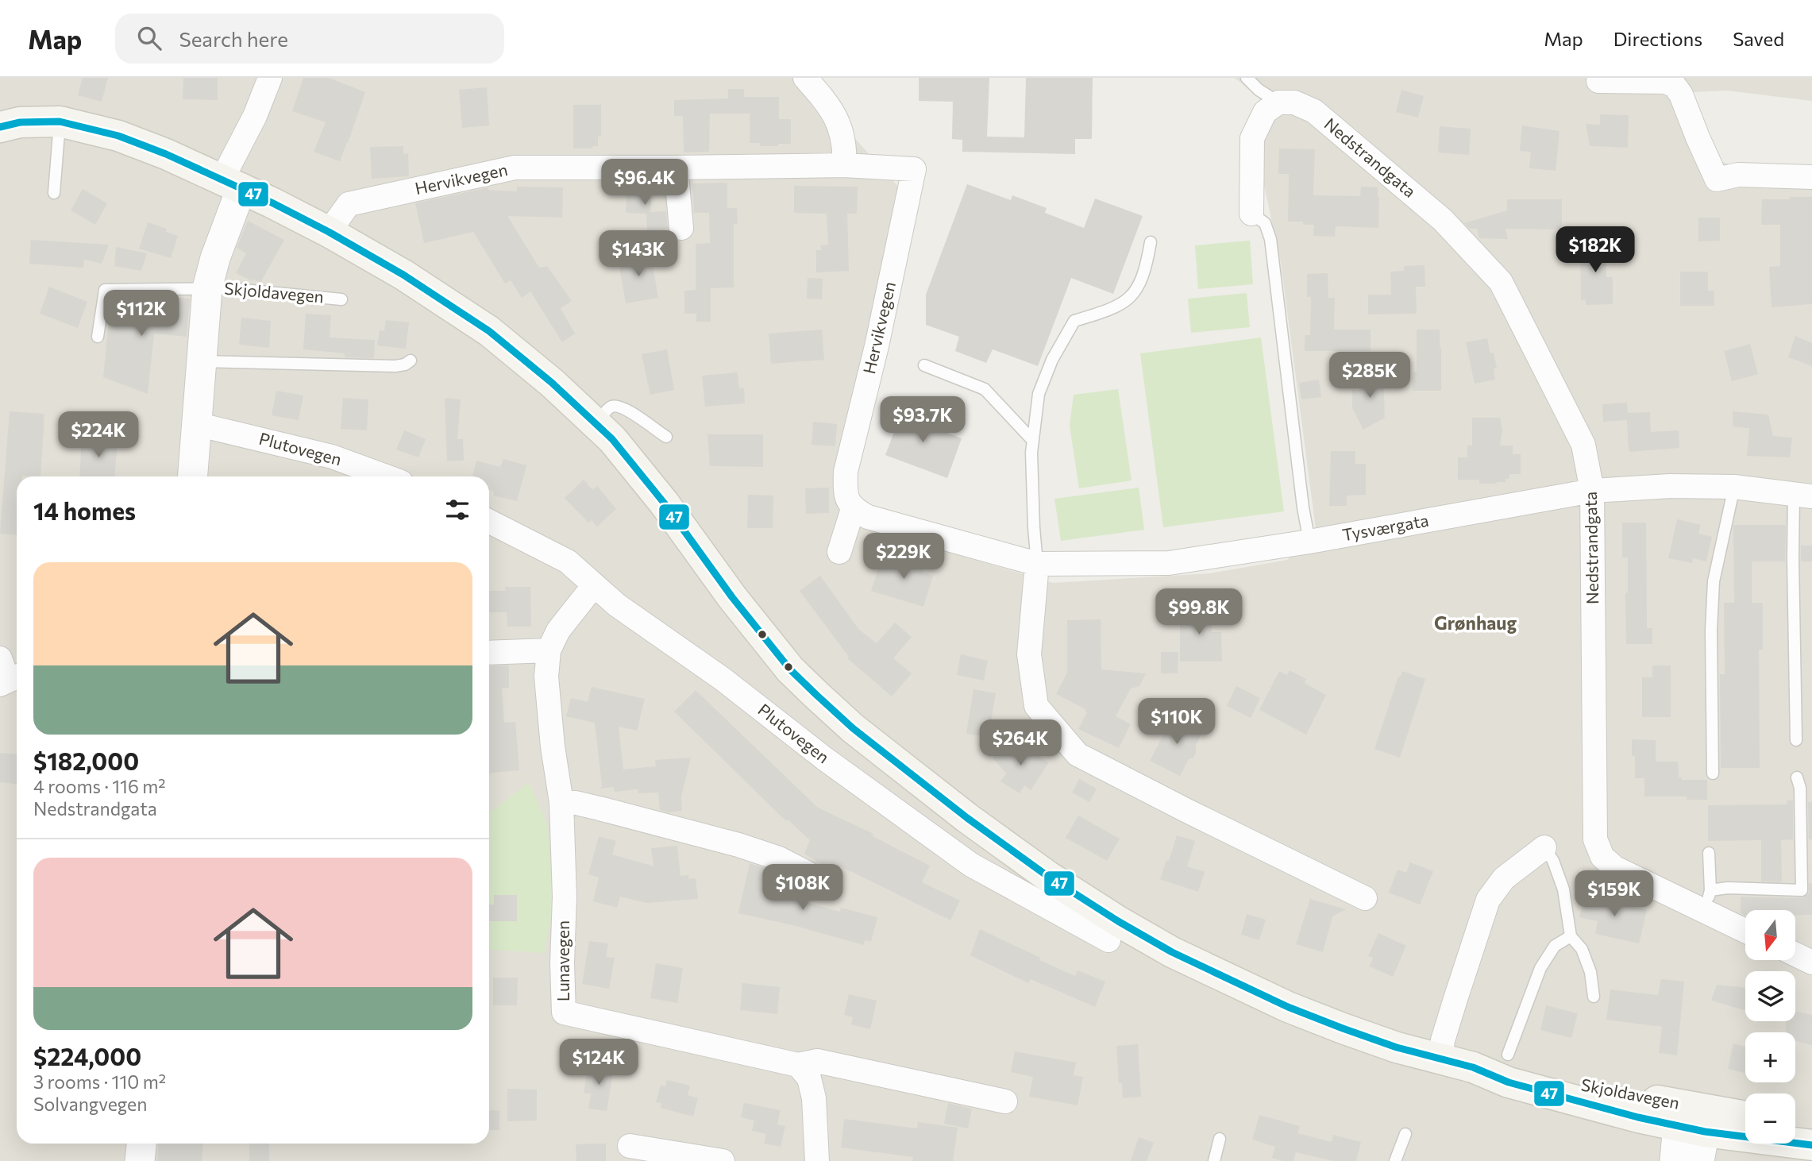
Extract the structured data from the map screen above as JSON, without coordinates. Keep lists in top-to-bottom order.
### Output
{
  "streets": {
    "main road": ["Skjoldavegen"],
    "street": [
      "Nedstrandgata",
      "Hervikvegen",
      "Plutovegen",
      "Tysværgata",
      "Lunavegen"
    ]
  },
  "crossings": [
    ["Nedstrandgata", "Tysværgata"],
    ["Hervikvegen", "Skjoldavegen"],
    ["Hervikvegen", "Tysværgata"],
    ["Plutovegen", "Lunavegen"]
  ],
  "districts": ["Grønhaug"],
  "lines": ["transit line 47"],
  "north": "bottom",
  "page": {
    "header": "Map",
    "search": "Search here",
    "nav": ["Map", "Directions", "Saved"],
    "price": [
      "$96.4K",
      "$182K",
      "$143K",
      "$112K",
      "$285K",
      "$93.7K",
      "$224K",
      "$229K",
      "$99.8K",
      "$110K",
      "$264K",
      "$108K",
      "$159K",
      "$124K"
    ],
    "heading": "14 homes",
    "list": [
      {
        "name": "$182,000",
        "note": "4 rooms · 116 m² · Nedstrandgata"
      },
      {
        "name": "$224,000",
        "note": "3 rooms · 110 m² · Solvangvegen"
      }
    ],
    "map_buttons": ["+", "−"]
  }
}
